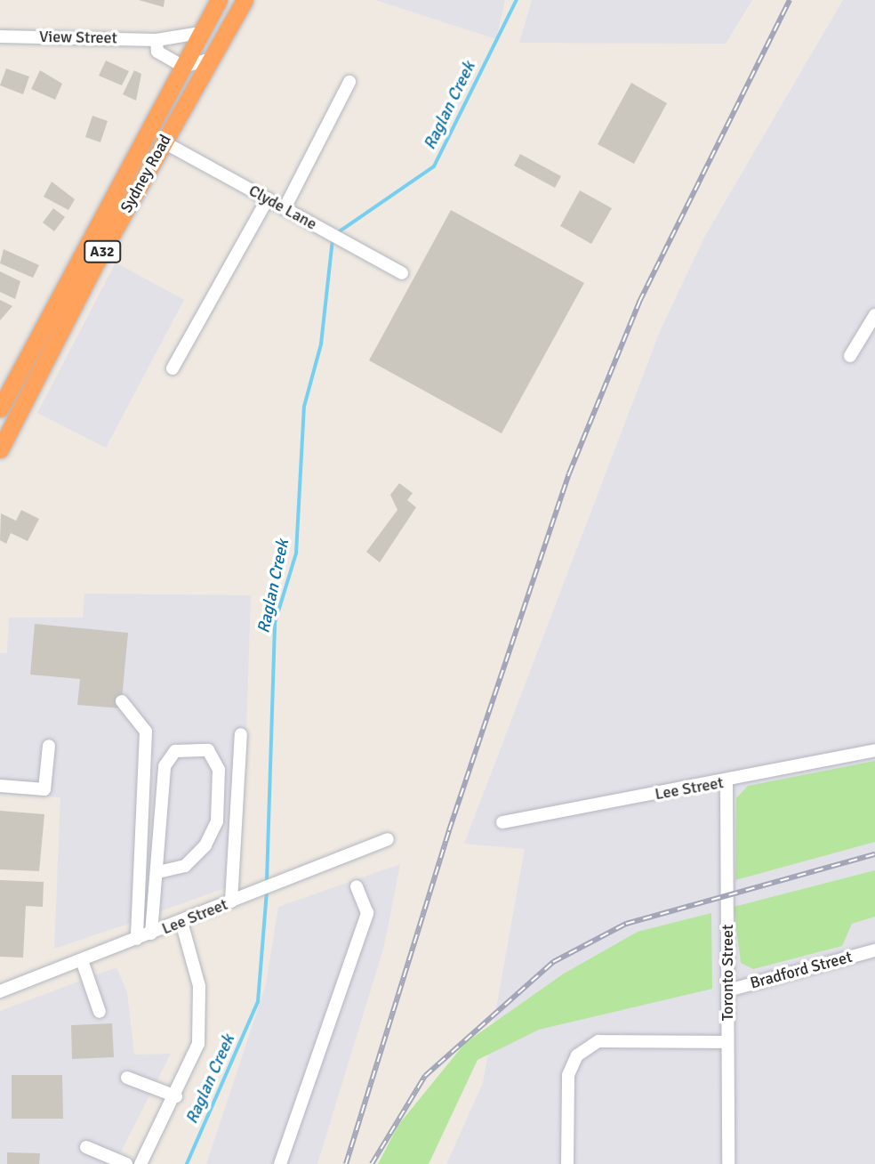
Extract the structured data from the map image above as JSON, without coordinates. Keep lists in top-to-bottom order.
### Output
{
  "streets": {
    "highway": ["Sydney Road", "A32"],
    "street": [
      "View Street",
      "Clyde Lane",
      "Lee Street",
      "Bradford Street",
      "Toronto Street"
    ]
  },
  "crossings": [
    ["View Street", "Sydney Road"],
    ["Sydney Road", "Clyde Lane"],
    ["Lee Street", "Toronto Street"],
    ["Bradford Street", "Toronto Street"]
  ],
  "water": ["Raglan Creek"]
}
